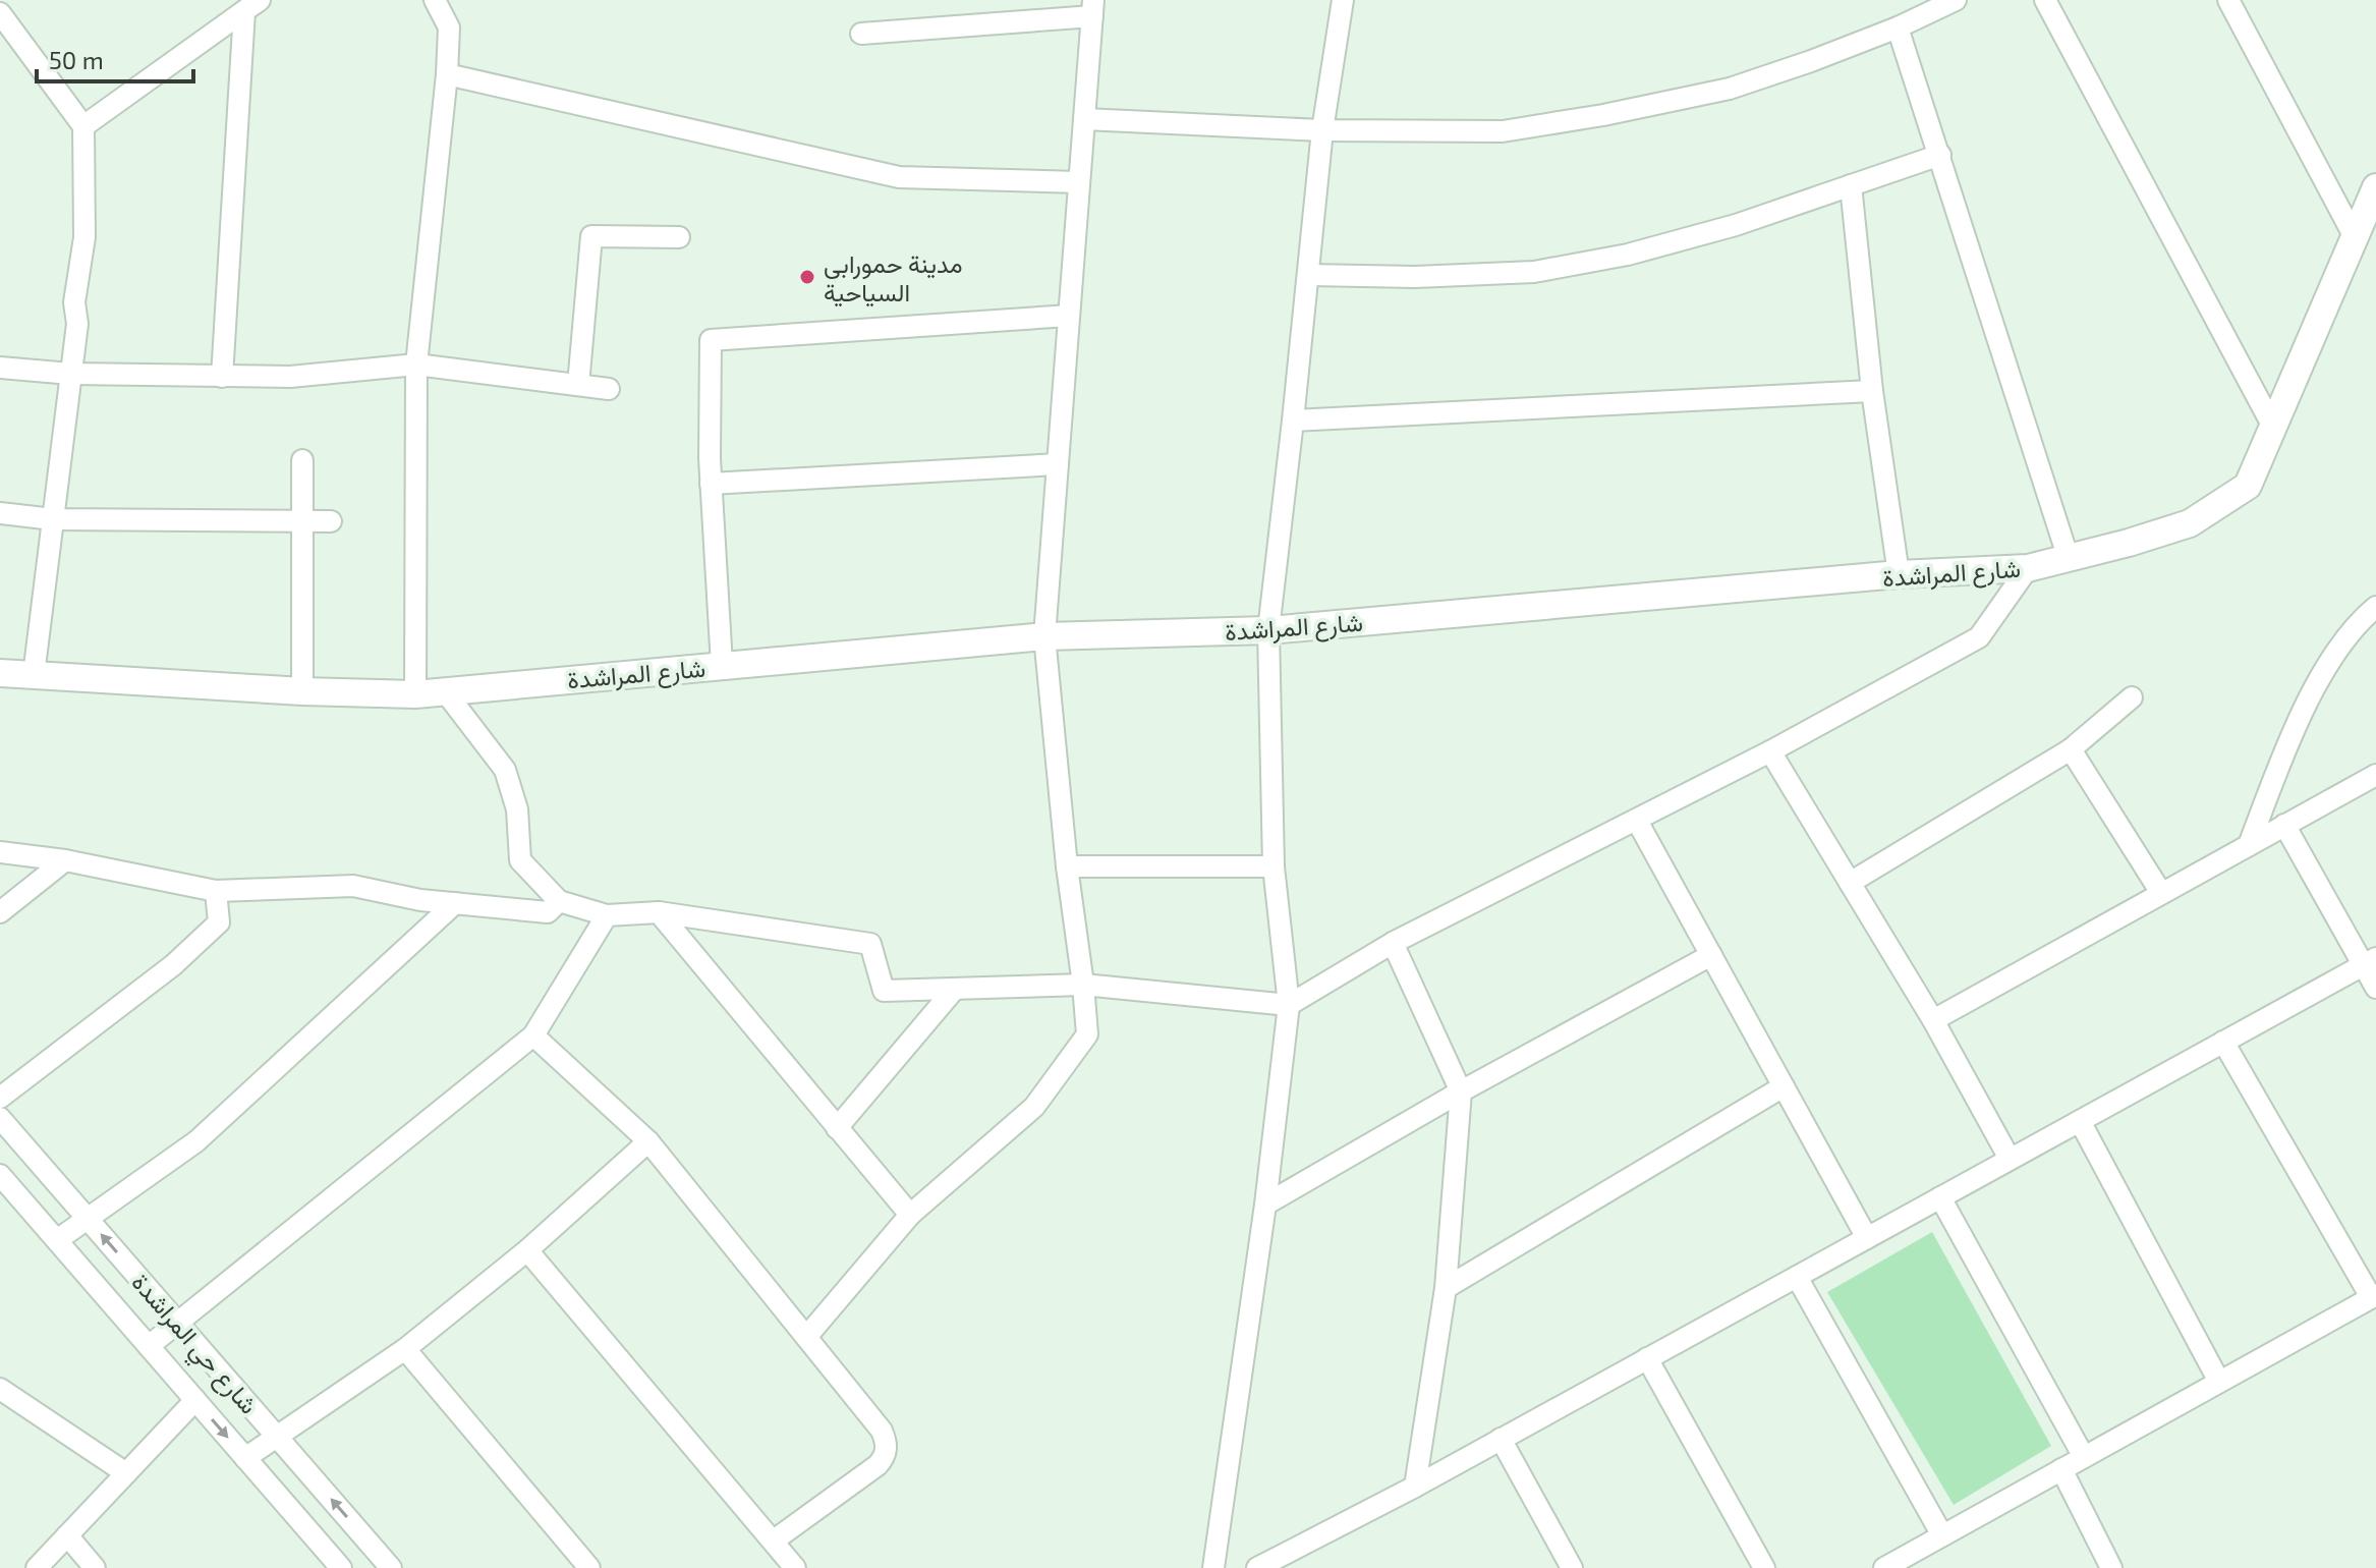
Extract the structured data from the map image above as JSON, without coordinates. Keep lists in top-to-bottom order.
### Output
{
  "streets": {
    "street": ["شارع المراشدة", "شارع حي المراشدة"]
  },
  "places": ["مدينة حمورابي السياحية"],
  "scale_bar": "50 m"
}
